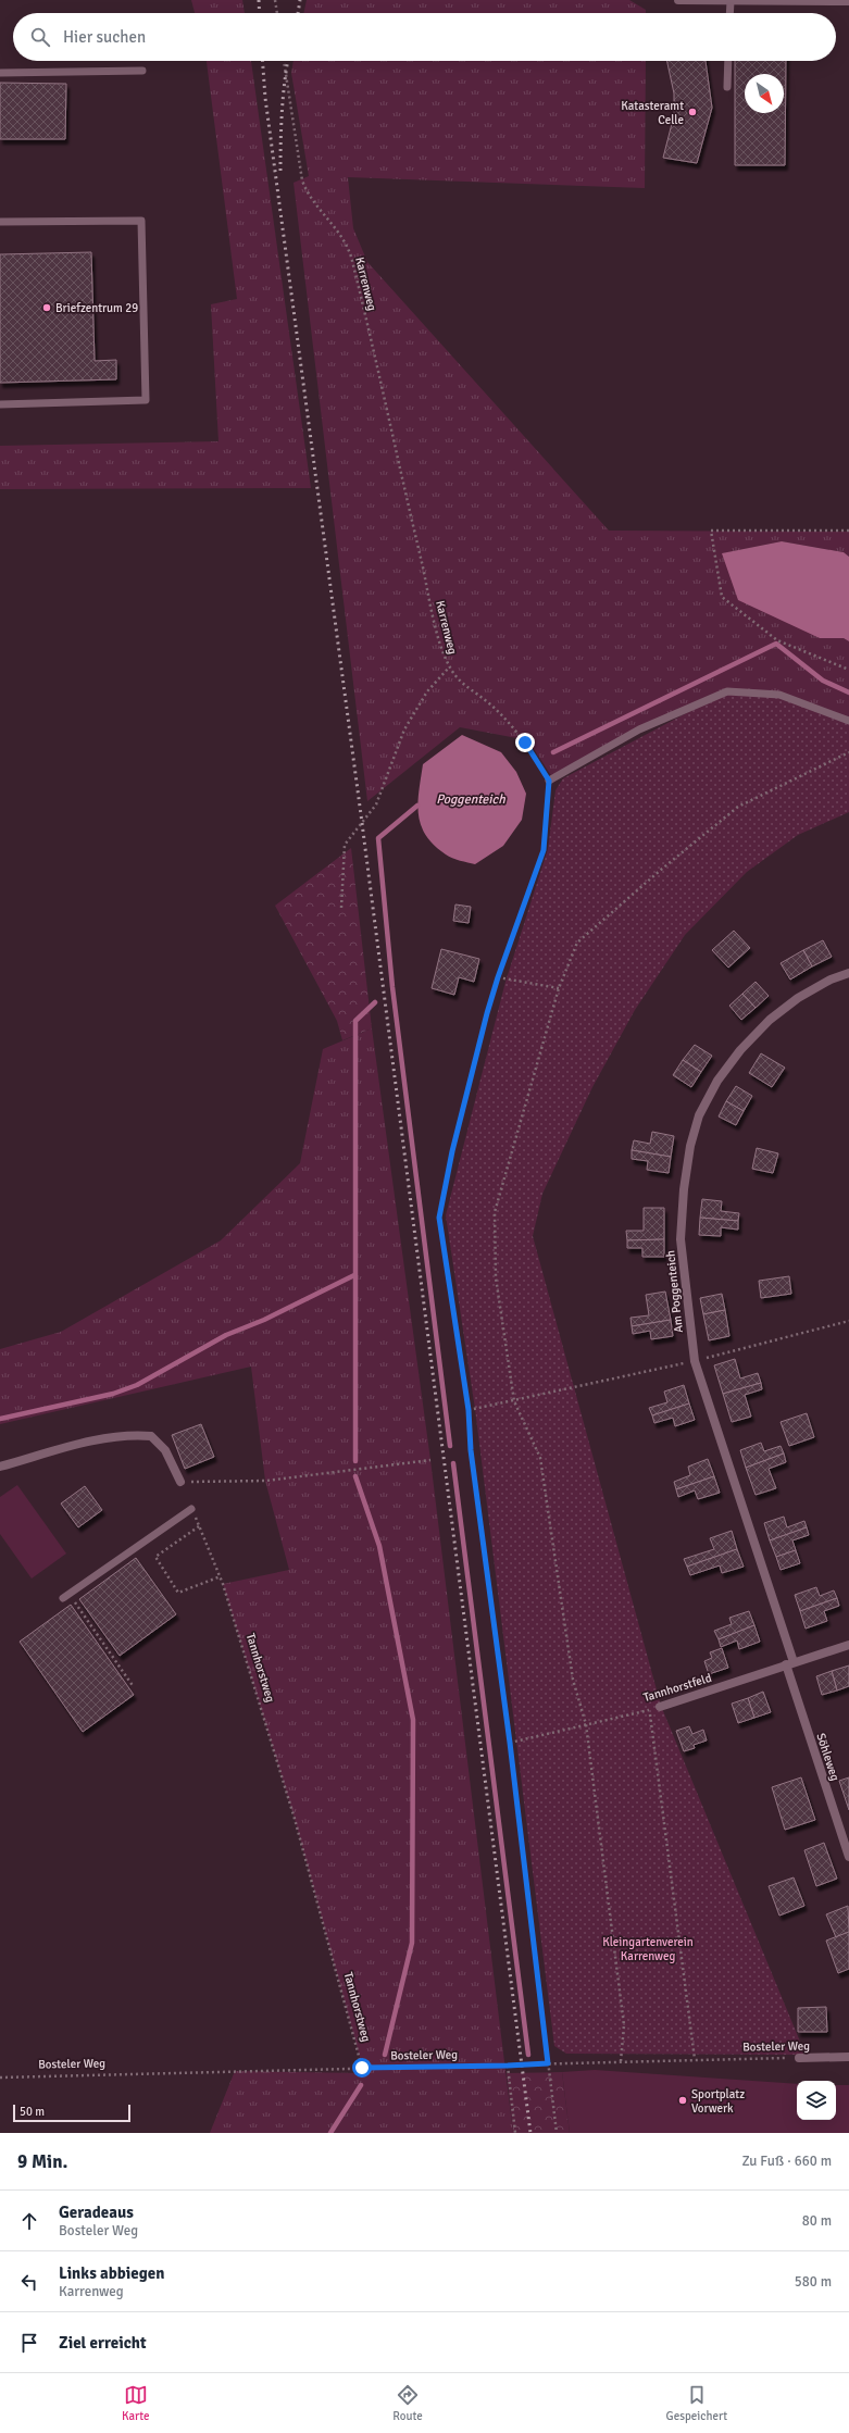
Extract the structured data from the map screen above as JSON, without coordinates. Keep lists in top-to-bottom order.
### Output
{
  "streets": {
    "street": [
      "Am Poggenteich",
      "Tannhorstfeld",
      "Söhleweg",
      "Bosteler Weg"
    ],
    "path": ["Karrenweg", "Tannhorstweg"]
  },
  "crossings": [
    ["Am Poggenteich", "Tannhorstfeld"],
    ["Am Poggenteich", "Söhleweg"],
    ["Tannhorstweg", "Bosteler Weg"],
    ["Tannhorstfeld", "Söhleweg"]
  ],
  "water": ["Poggenteich"],
  "parks": ["Kleingartenverein Karrenweg"],
  "places": ["Katasteramt Celle", "Briefzentrum 29", "Sportplatz Vorwerk"],
  "scale_bar": "50 m",
  "north": "bottom right",
  "page": {
    "search": "Hier suchen",
    "scale": "50 m",
    "heading": ["9 Min.", "Zu Fuß · 660 m"],
    "list": [
      ["Geradeaus", "Bosteler Weg", "80 m"],
      ["Links abbiegen", "Karrenweg", "580 m"],
      "Ziel erreicht"
    ],
    "nav": ["Karte", "Route", "Gespeichert"]
  }
}
